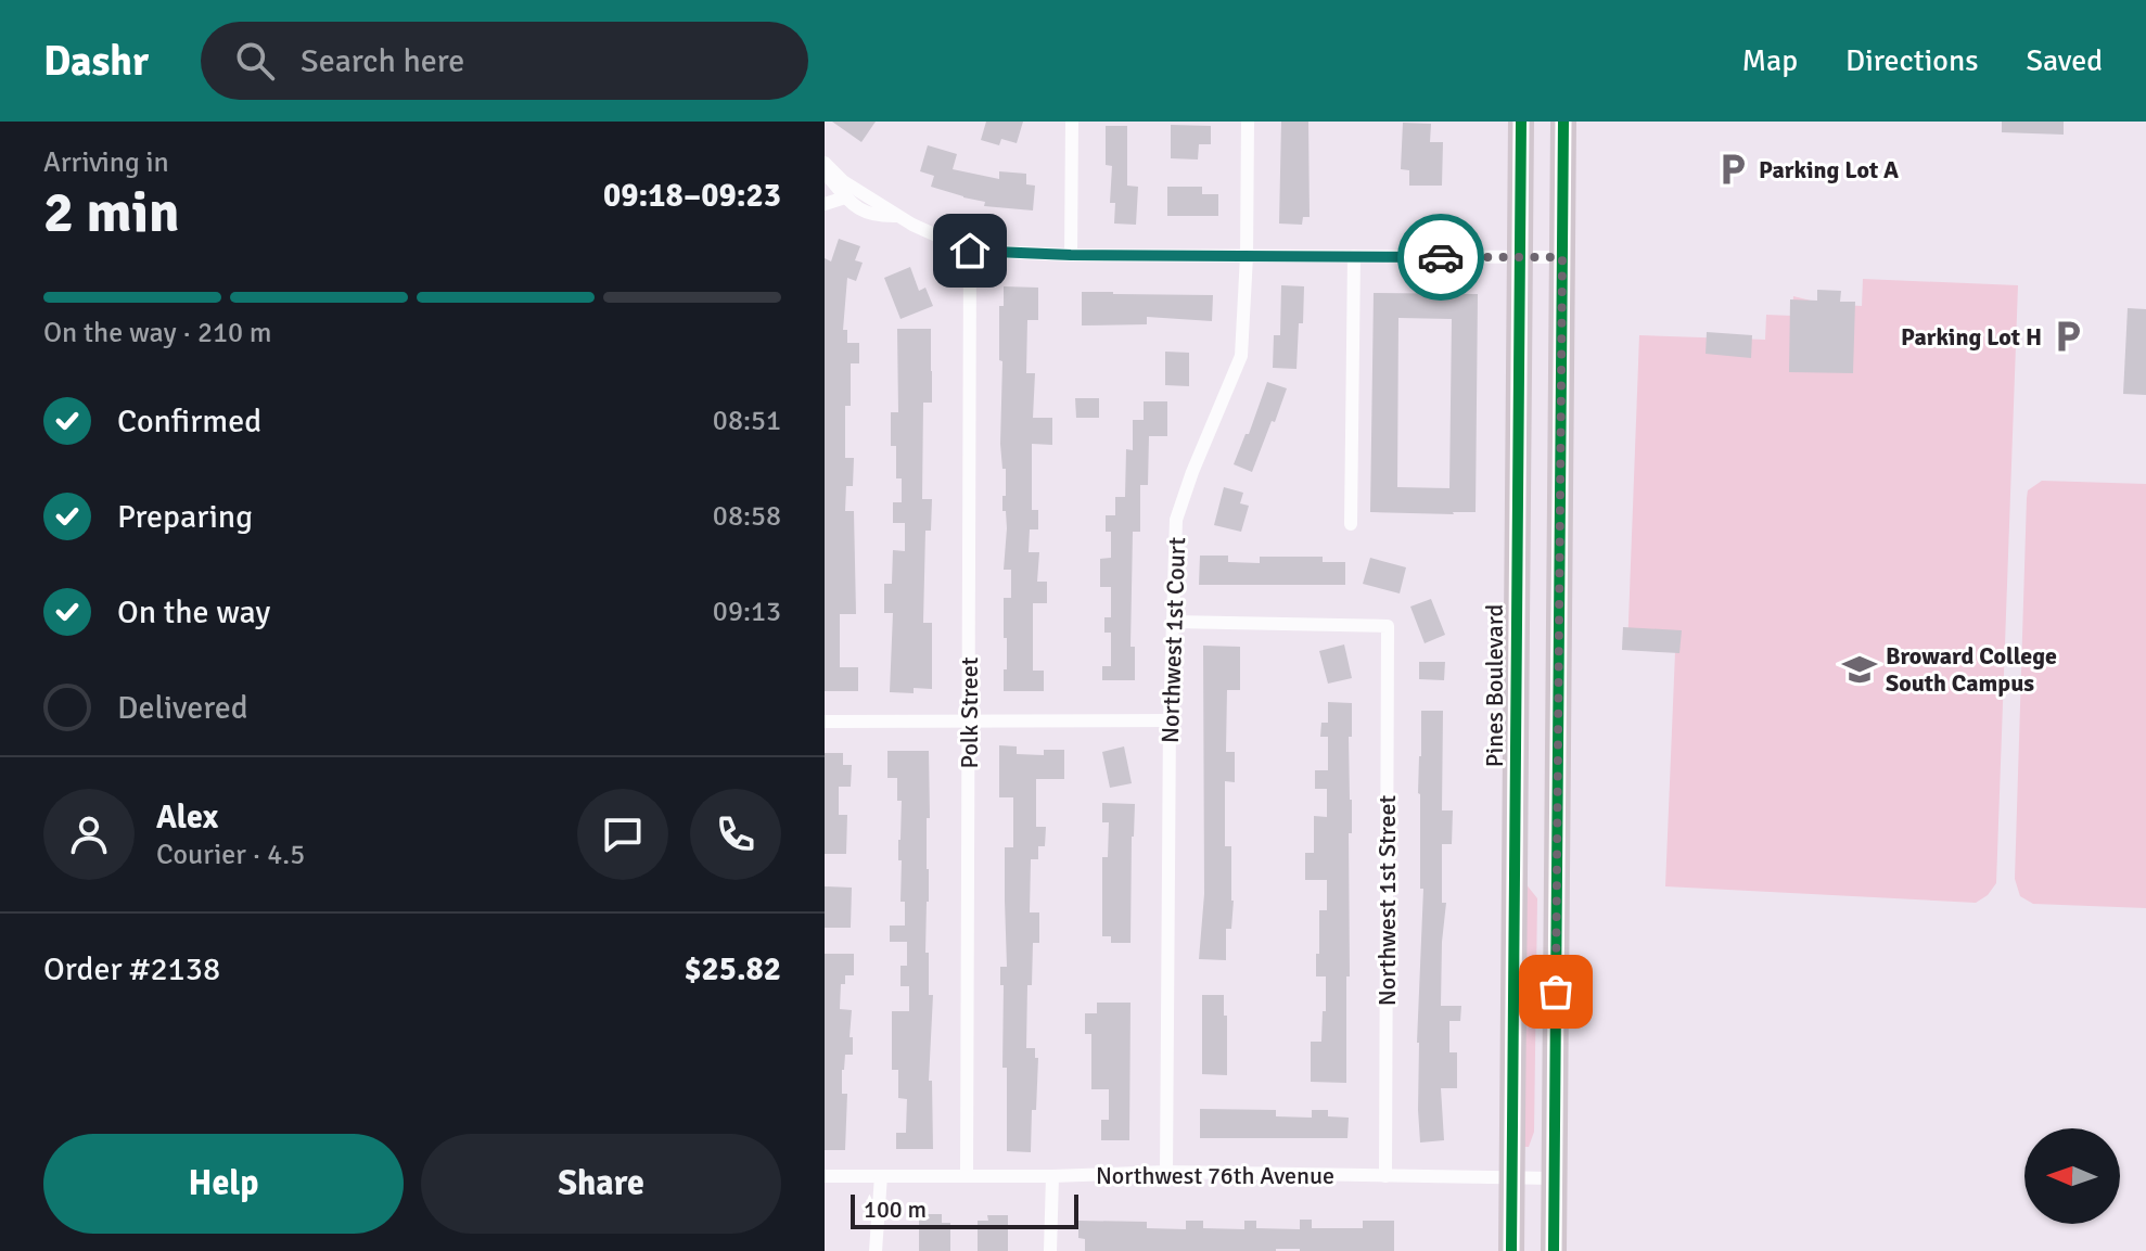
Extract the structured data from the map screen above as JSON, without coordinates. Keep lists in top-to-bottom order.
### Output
{
  "streets": {
    "highway": ["Pines Boulevard"],
    "street": [
      "Northwest 1st Court",
      "Polk Street",
      "Northwest 1st Street",
      "Northwest 76th Avenue"
    ]
  },
  "crossings": [
    ["Northwest 1st Court", "Northwest 1st Street"],
    ["Northwest 1st Court", "Northwest 76th Avenue"],
    ["Pines Boulevard", "Northwest 76th Avenue"],
    ["Polk Street", "Northwest 76th Avenue"],
    ["Northwest 1st Street", "Northwest 76th Avenue"]
  ],
  "places": {
    "parking": ["Parking Lot A", "Parking Lot H"],
    "school or university": ["Broward College South Campus"]
  },
  "scale_bar": "100 m",
  "north": "left",
  "page": {
    "header": "Dashr",
    "search": "Search here",
    "nav": ["Map", "Directions", "Saved"],
    "heading": ["2 min", "Arriving in", "09:18–09:23"],
    "panel": [
      "Alex",
      "Courier · 4.5",
      "Order #2138",
      "$25.82"
    ],
    "bar": "On the way · 210 m",
    "list": [
      ["Confirmed", "08:51"],
      ["Preparing", "08:58"],
      ["On the way", "09:13"],
      "Delivered"
    ],
    "buttons": ["Help", "Share"],
    "scale": "100 m"
  }
}
